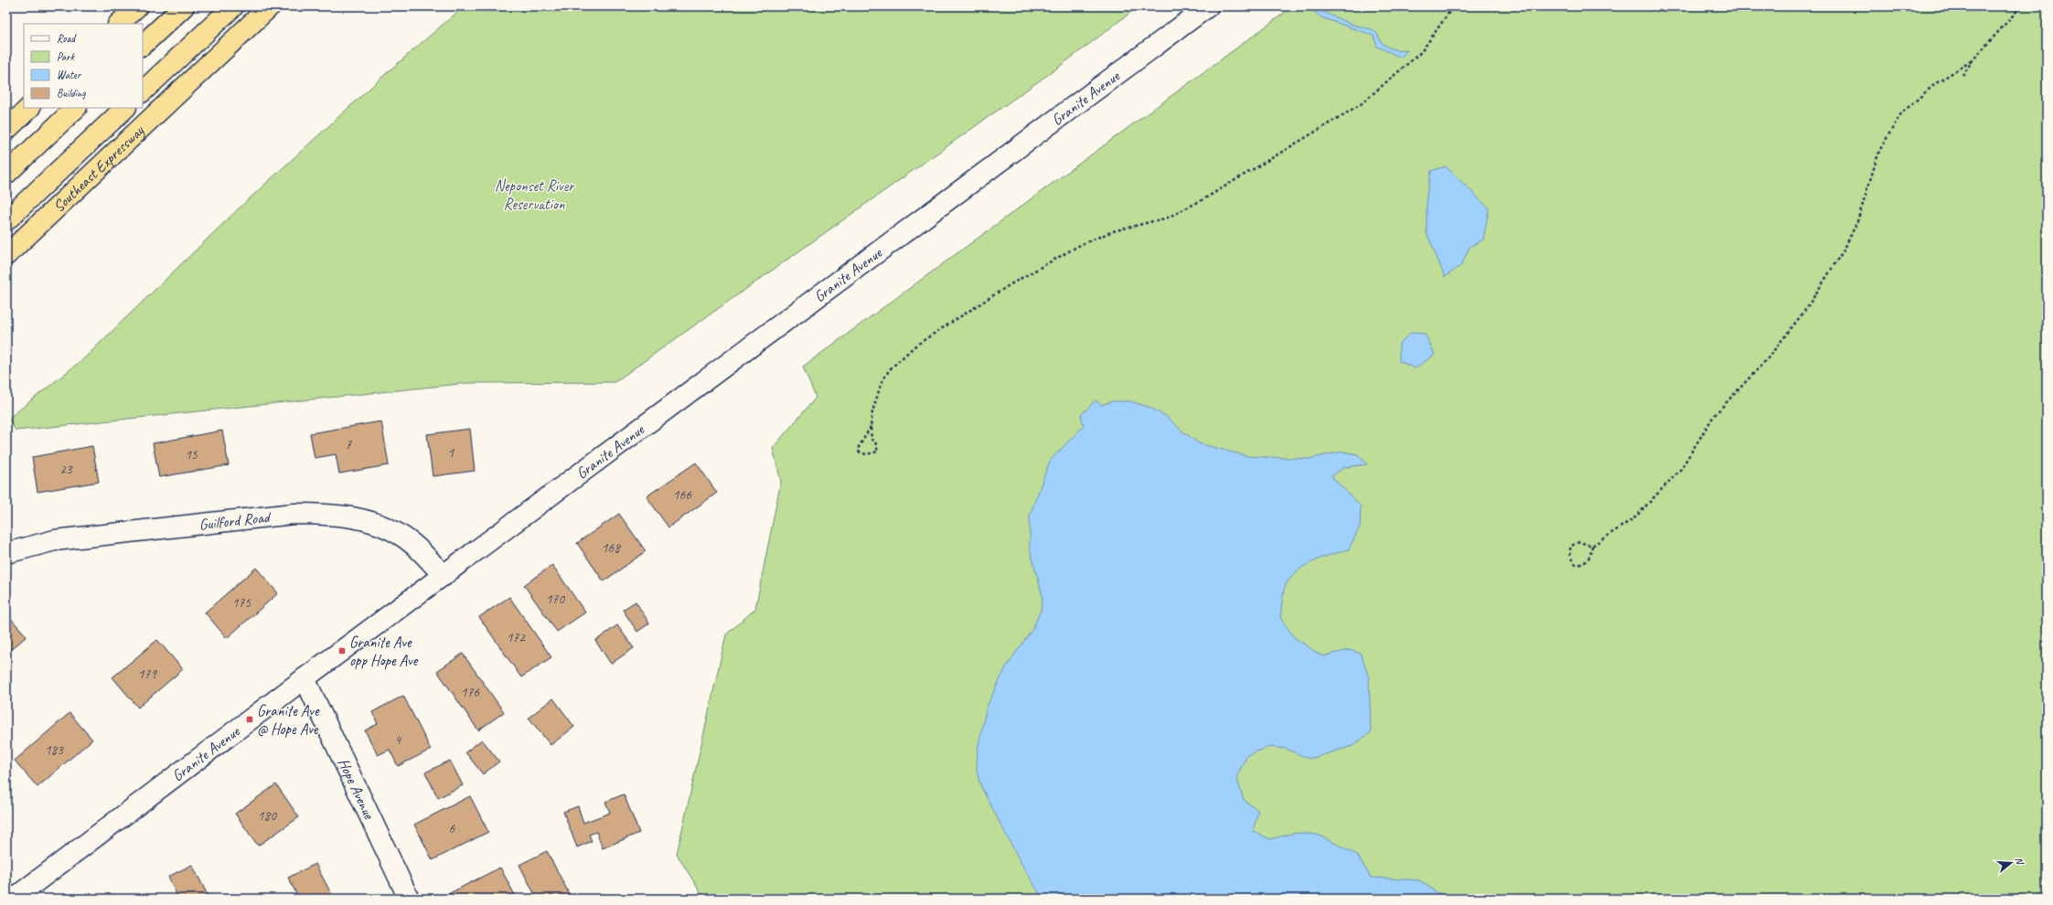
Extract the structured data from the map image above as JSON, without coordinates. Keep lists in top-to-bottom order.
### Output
{
  "streets": {
    "highway": ["Southeast Expressway"],
    "main road": ["Granite Avenue", "Guilford Road", "Hope Avenue"]
  },
  "crossings": [
    ["Granite Avenue", "Guilford Road"],
    ["Granite Avenue", "Hope Avenue"]
  ],
  "parks": ["Neponset River Reservation"],
  "places": {
    "transit": ["Granite Ave opp Hope Ave", "Granite Ave @ Hope Ave"]
  },
  "house_numbers": [
    "7",
    "1",
    "15",
    "23",
    "166",
    "168",
    "170",
    "175",
    "172",
    "179",
    "176",
    "4",
    "183",
    "180",
    "6"
  ],
  "legend": [
    "Road",
    "Park",
    "Water",
    "Building"
  ],
  "north": "right"
}
